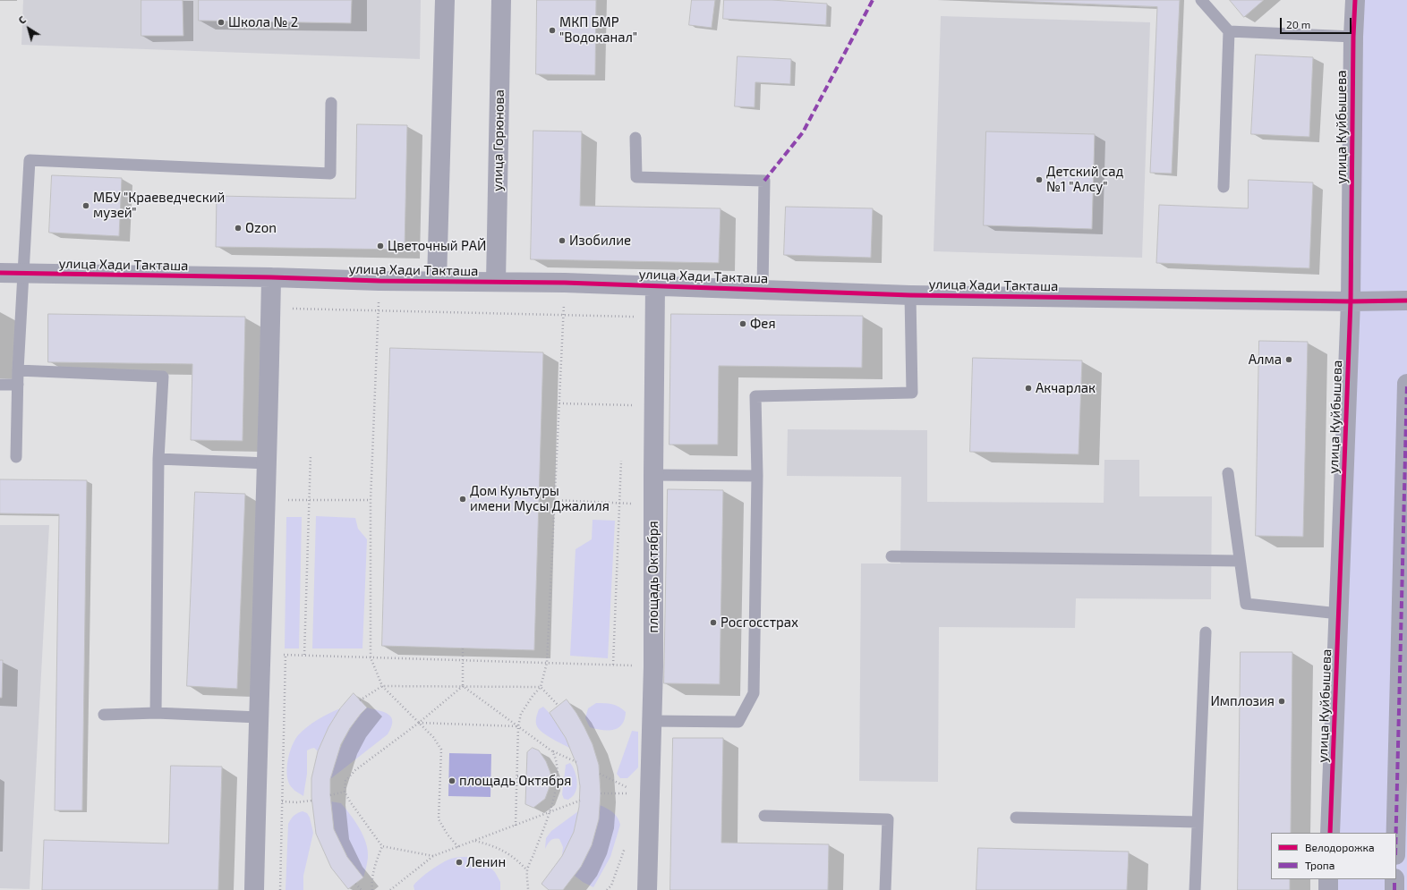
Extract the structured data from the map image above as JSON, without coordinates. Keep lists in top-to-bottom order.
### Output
{
  "streets": {
    "street": [
      "улица Куйбышева",
      "улица Горюнова",
      "улица Хади Такташа",
      "площадь Октября"
    ]
  },
  "crossings": [
    ["улица Куйбышева", "улица Хади Такташа"],
    ["улица Горюнова", "улица Хади Такташа"],
    ["улица Хади Такташа", "площадь Октября"]
  ],
  "places": [
    "Школа № 2",
    "МКП БМР \"Водоканал\"",
    "Детский сад №1 \"Алсу\"",
    "МБУ \"Краеведческий музей\"",
    "Ozon",
    "Изобилие",
    "Цветочный РАЙ",
    "Фея",
    "Алма",
    "Акчарлак",
    "Дом Культуры имени Мусы Джалиля",
    "Росгосстрах",
    "Имплозия",
    "площадь Октября",
    "Ленин"
  ],
  "legend": ["Велодорожка", "Тропа"],
  "scale_bar": "20 m",
  "north": "top left"
}
